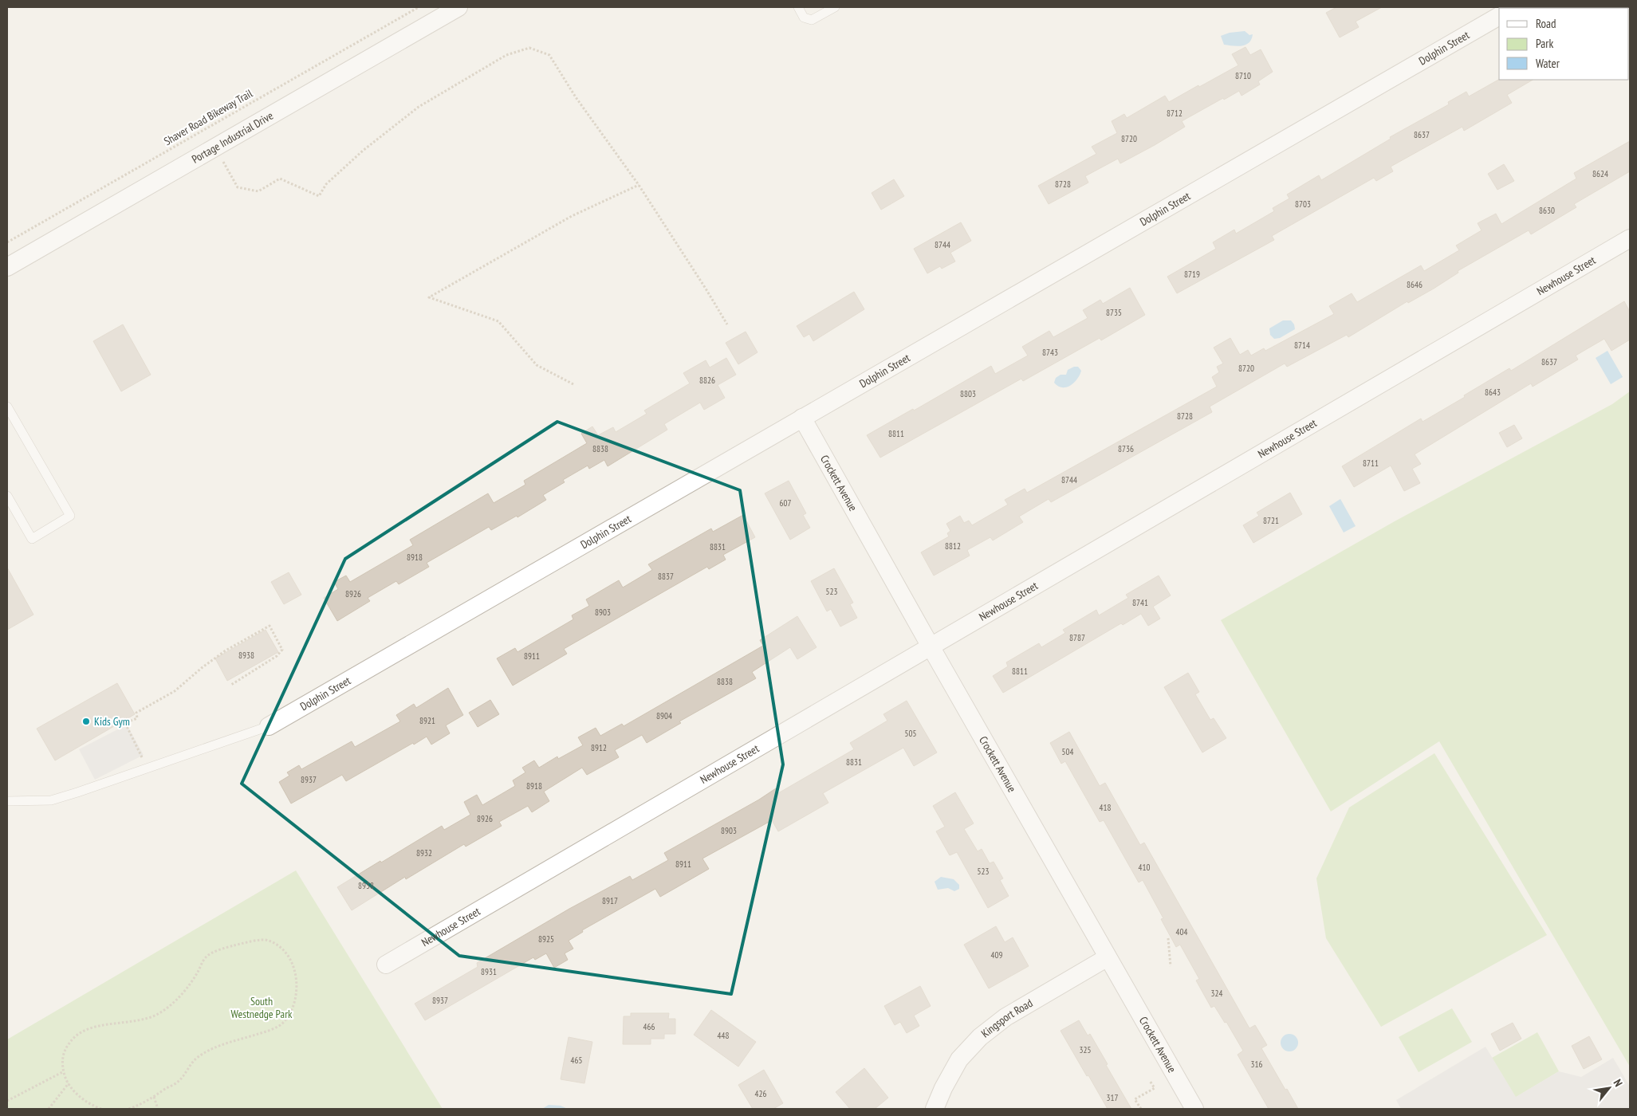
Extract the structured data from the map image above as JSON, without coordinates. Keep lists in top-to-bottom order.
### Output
{
  "streets": {
    "street": [
      "Dolphin Street",
      "Portage Industrial Drive",
      "Newhouse Street",
      "Crockett Avenue",
      "Kingsport Road"
    ],
    "path": ["Shaver Road Bikeway Trail"]
  },
  "crossings": [
    ["Dolphin Street", "Crockett Avenue"],
    ["Newhouse Street", "Crockett Avenue"],
    ["Crockett Avenue", "Kingsport Road"]
  ],
  "parks": ["South Westnedge Park"],
  "places": ["Kids Gym"],
  "house_numbers": [
    "8710",
    "8712",
    "8637",
    "8720",
    "8624",
    "8728",
    "8703",
    "8630",
    "8744",
    "8719",
    "8646",
    "8735",
    "8714",
    "8743",
    "8637",
    "8720",
    "8826",
    "8643",
    "8803",
    "8728",
    "8811",
    "8838",
    "8736",
    "8711",
    "8744",
    "607",
    "8721",
    "8812",
    "8831",
    "8918",
    "8837",
    "523",
    "8926",
    "8741",
    "8903",
    "8787",
    "8938",
    "8911",
    "8811",
    "8838",
    "8904",
    "8921",
    "505",
    "8912",
    "504",
    "8831",
    "8937",
    "8918",
    "418",
    "8926",
    "8903",
    "8932",
    "8911",
    "410",
    "523",
    "8938",
    "8917",
    "404",
    "8925",
    "409",
    "8931",
    "324",
    "8937",
    "466",
    "448",
    "325",
    "465",
    "316",
    "426",
    "317"
  ],
  "legend": ["Road", "Park", "Water"],
  "north": "top right"
}
